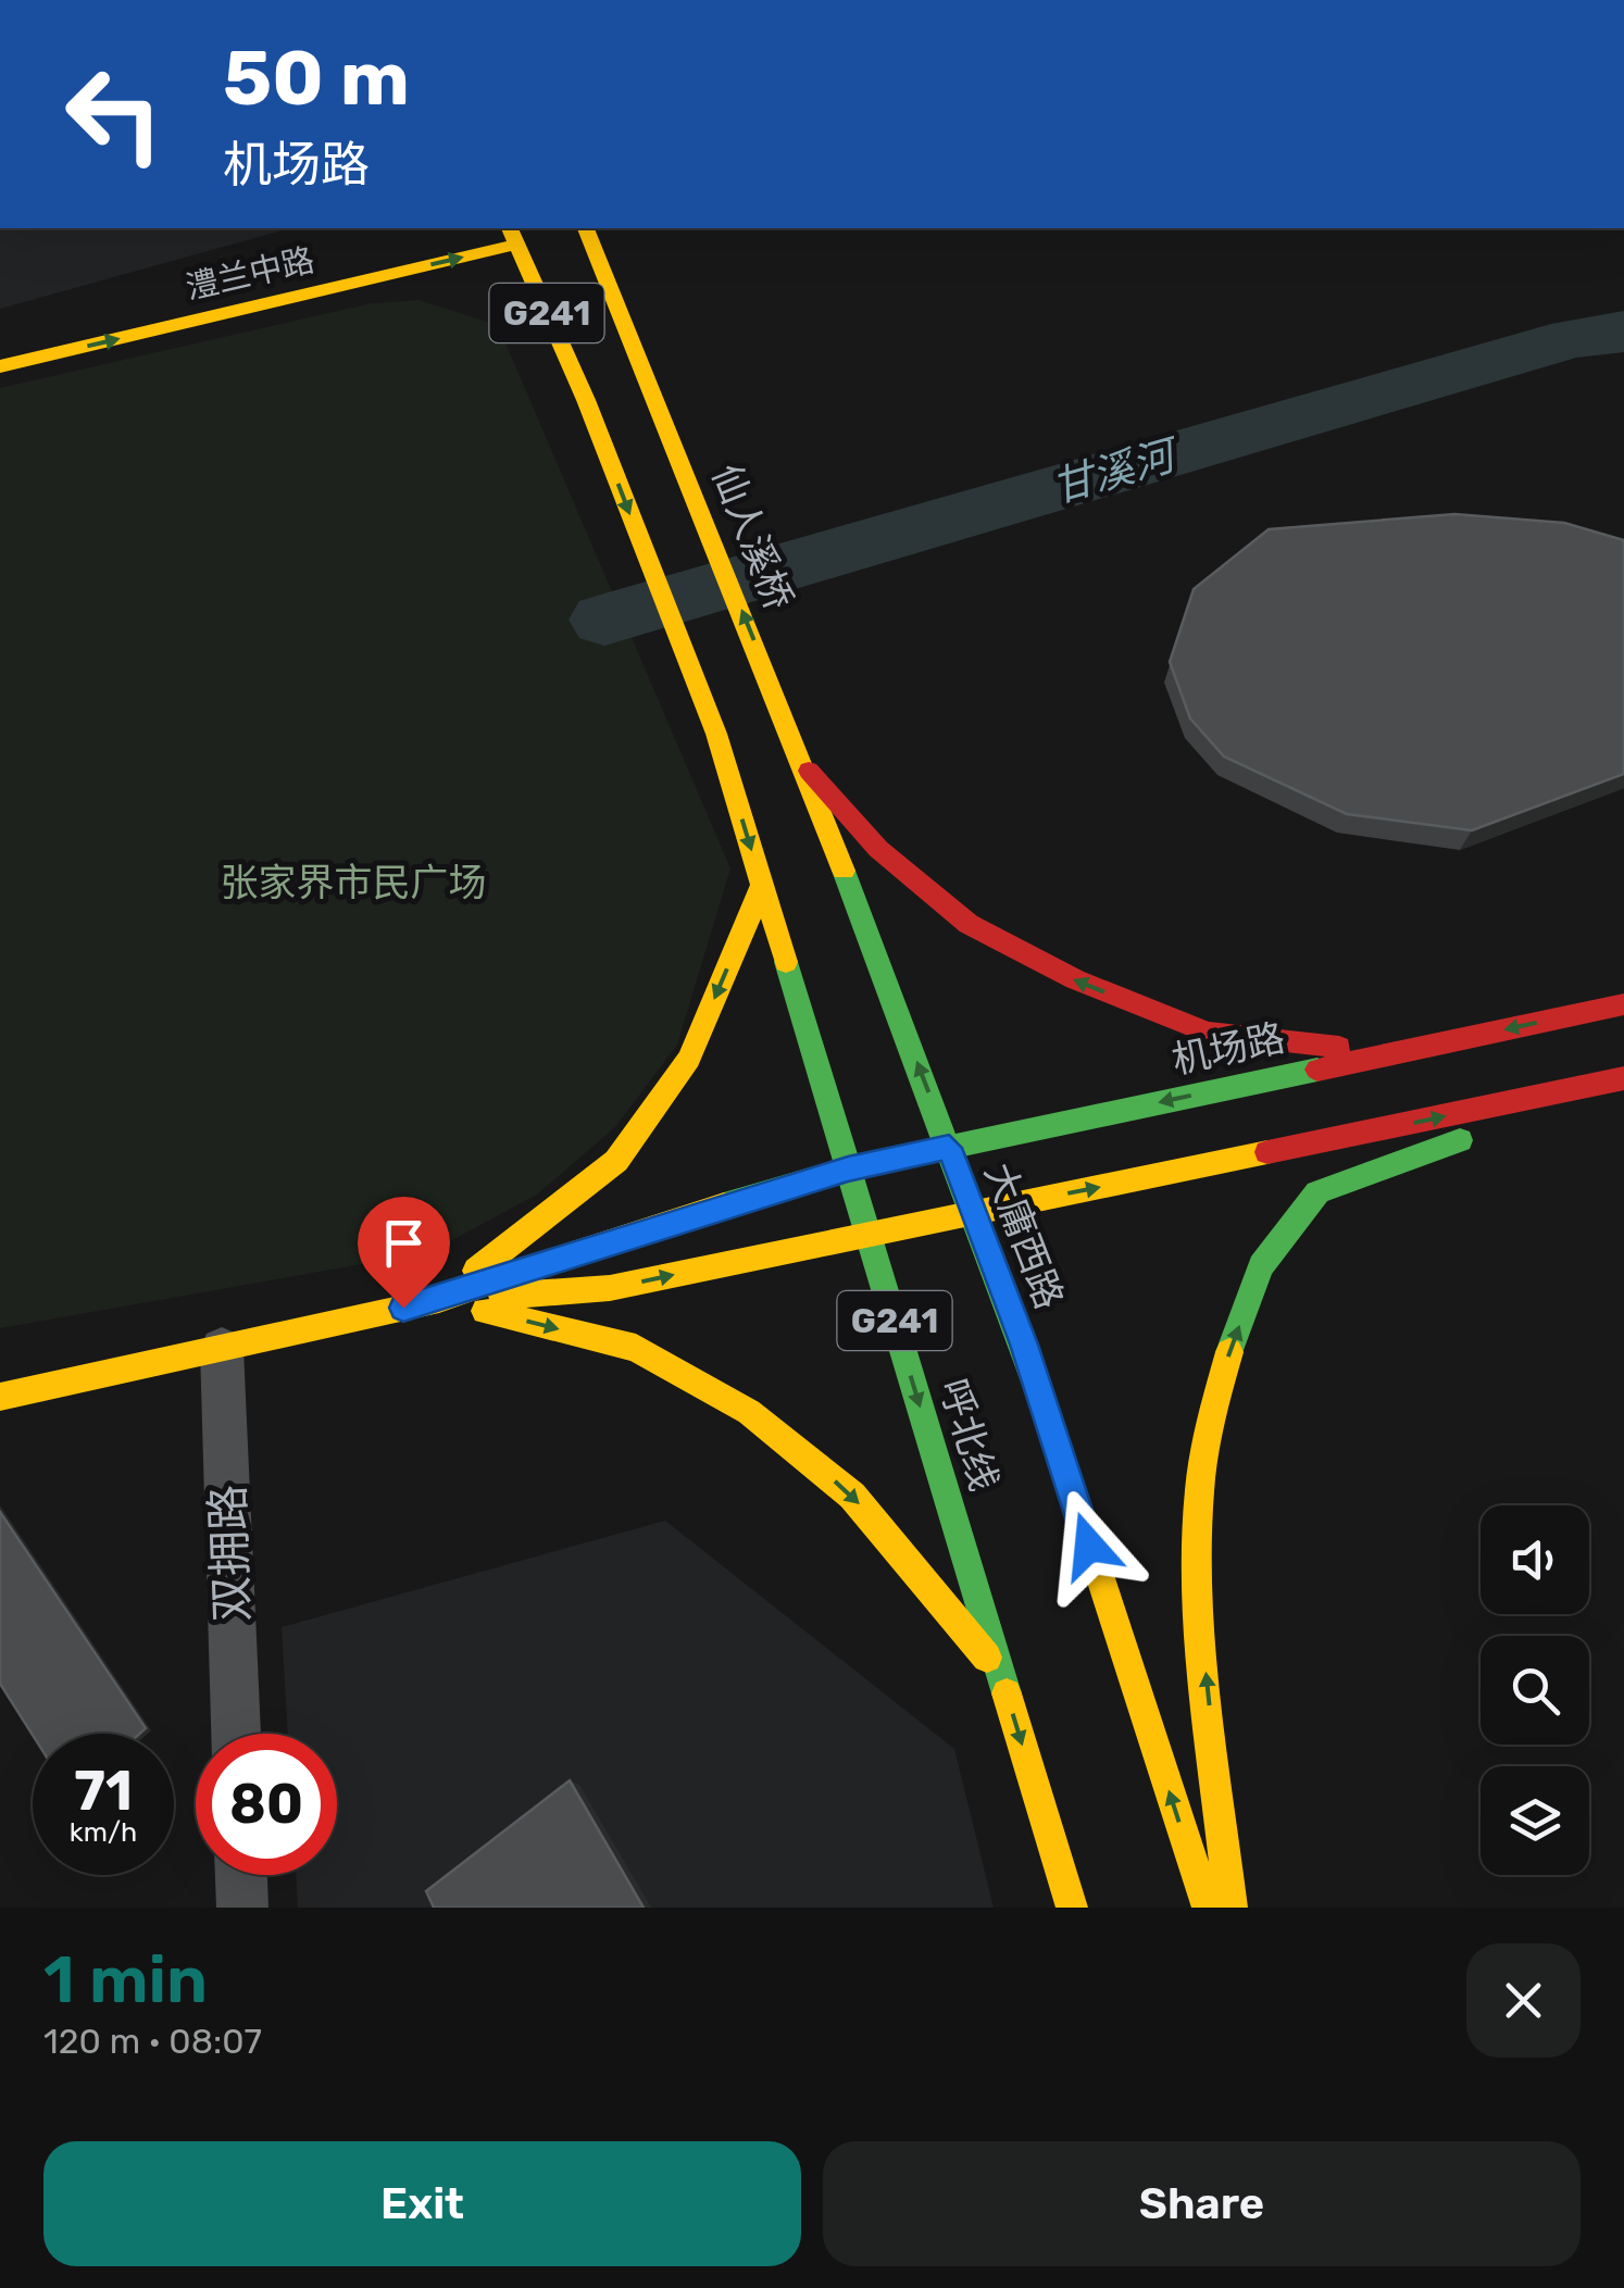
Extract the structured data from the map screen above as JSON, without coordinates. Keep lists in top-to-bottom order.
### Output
{
  "streets": {
    "main road": [
      "澧兰中路",
      "G241",
      "仙人溪桥",
      "机场路",
      "大庸西路",
      "呼北线"
    ],
    "street": ["双拥路"]
  },
  "crossings": [
    ["澧兰中路", "呼北线"],
    ["仙人溪桥", "大庸西路"],
    ["机场路", "大庸西路"],
    ["机场路", "呼北线"]
  ],
  "one_way": ["仙人溪桥", "大庸西路", "呼北线"],
  "water": ["甘溪河"],
  "parks": ["张家界市民广场"],
  "page": {
    "turn": ["50 m", "机场路"],
    "speed": "71 km/h",
    "limit": "80",
    "heading": ["1 min", "120 m · 08:07"],
    "buttons": ["Exit", "Share"]
  }
}
